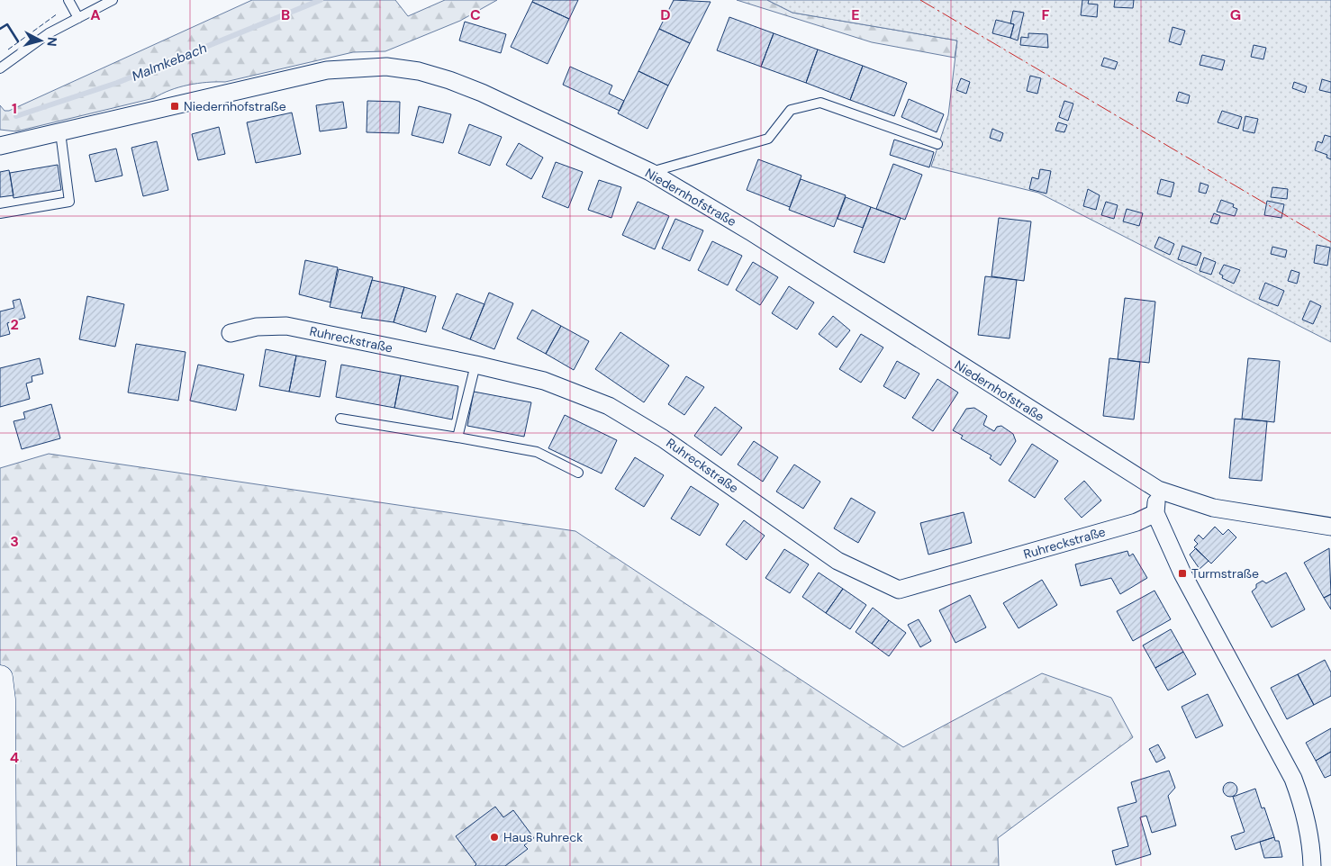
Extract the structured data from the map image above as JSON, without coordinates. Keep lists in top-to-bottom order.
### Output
{
  "streets": {
    "street": ["Niedernhofstraße", "Ruhreckstraße"]
  },
  "water": ["Malmkebach"],
  "places": {
    "transit": ["Niedernhofstraße", "Turmstraße"],
    "other": ["Haus Ruhreck"]
  },
  "north": "right",
  "grid": {
    "columns": [
      "A",
      "B",
      "C",
      "D",
      "E",
      "F",
      "G"
    ],
    "rows": [
      "1",
      "2",
      "3",
      "4"
    ]
  }
}
